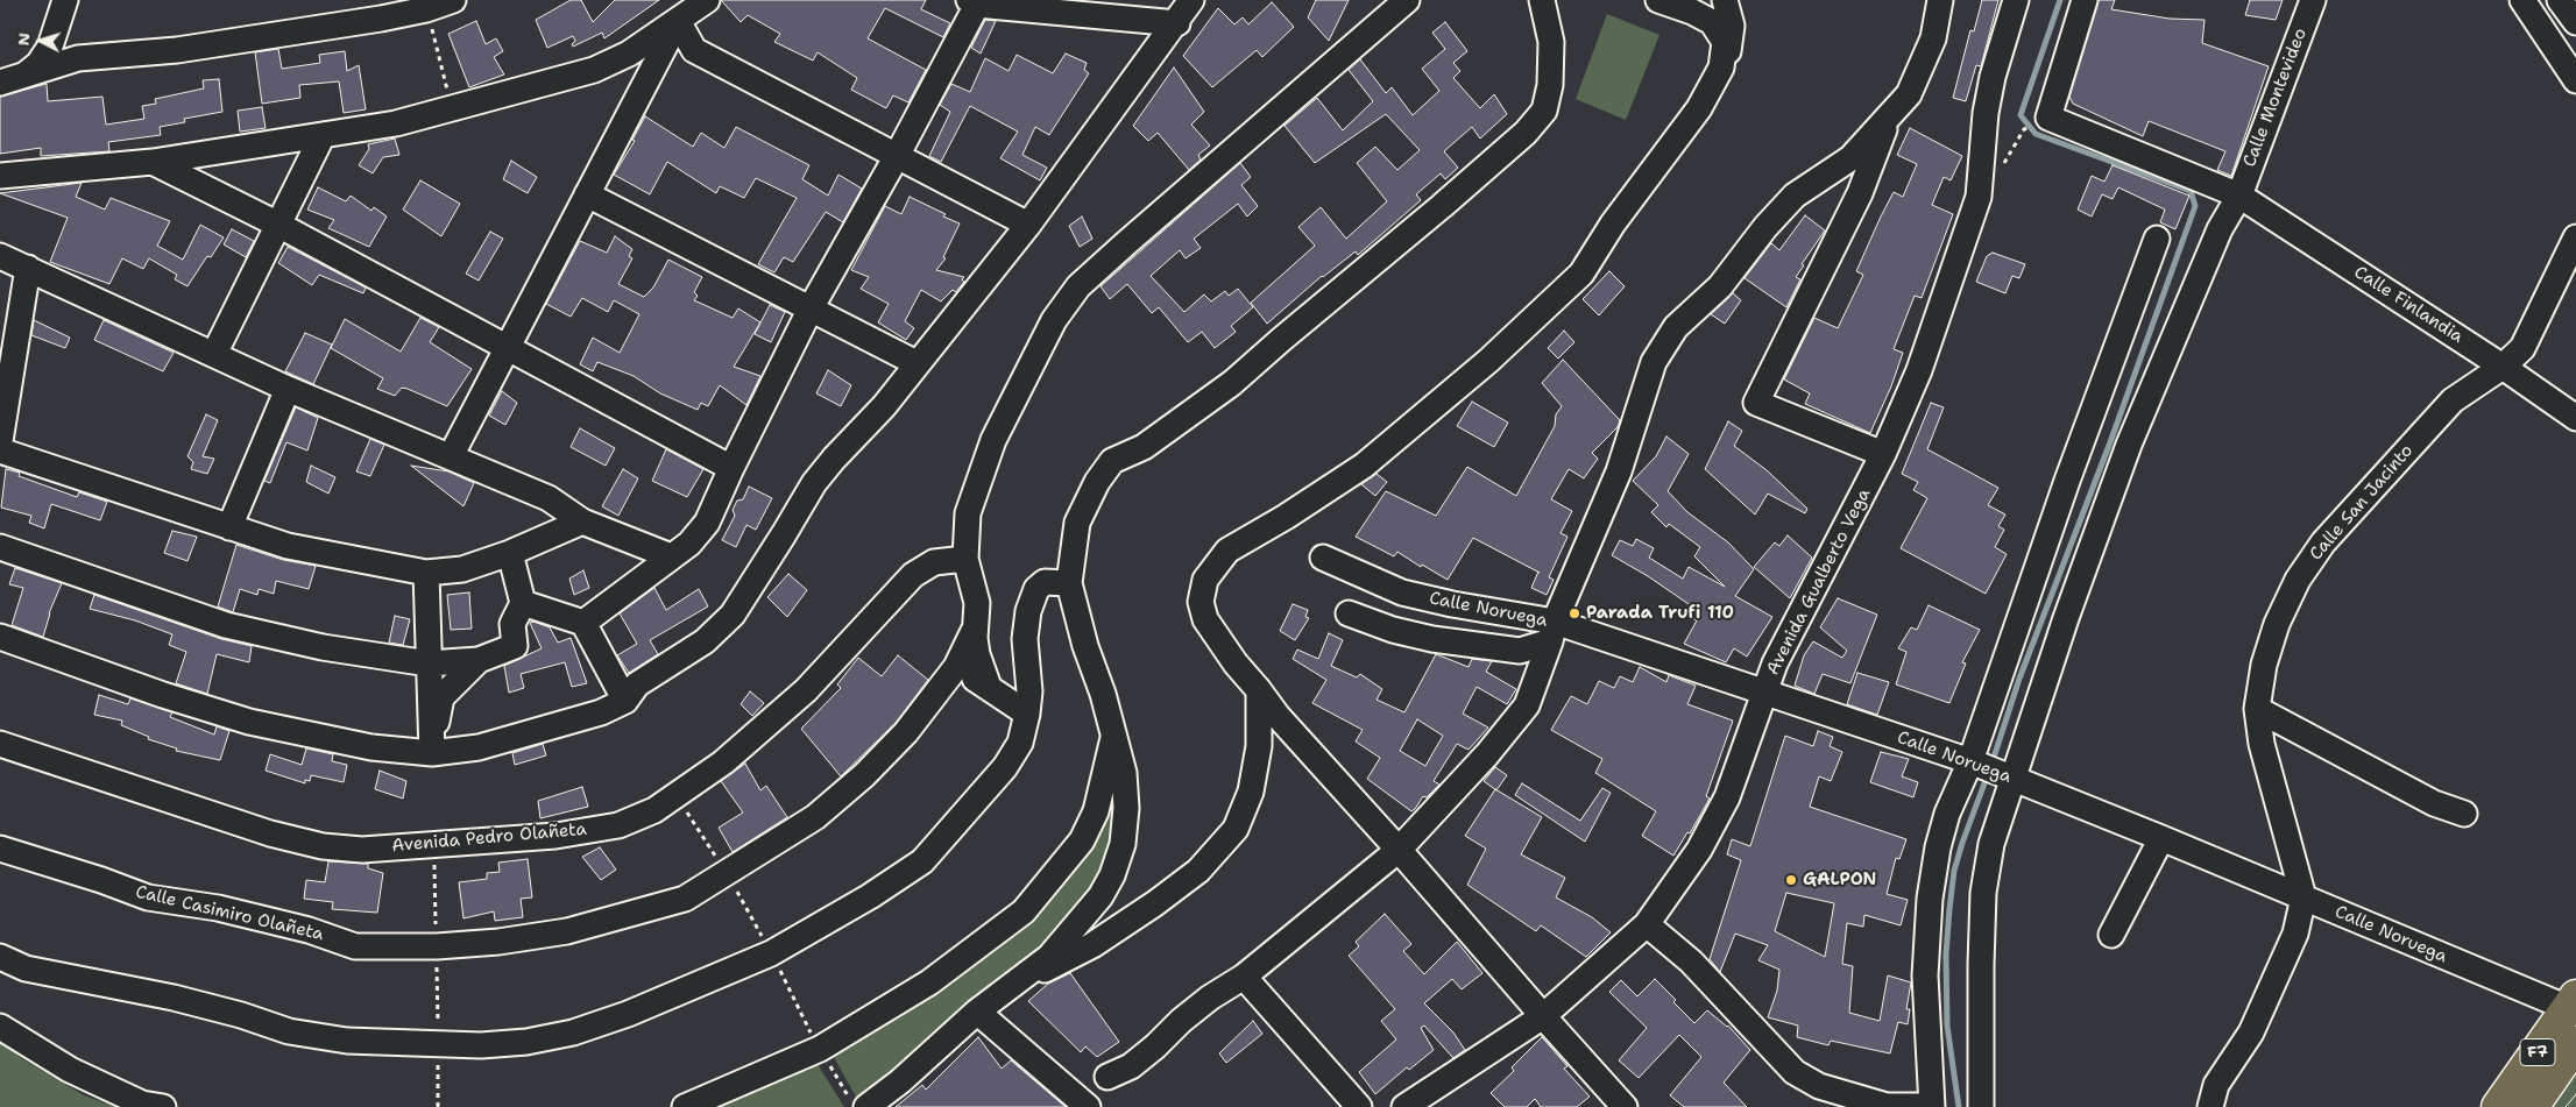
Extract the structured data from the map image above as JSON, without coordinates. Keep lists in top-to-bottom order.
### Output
{
  "streets": {
    "highway": ["F7"],
    "street": [
      "Calle Montevideo",
      "Calle Finlandia",
      "Calle San Jacinto",
      "Avenida Gualberto Vega",
      "Calle Noruega",
      "Avenida Pedro Olañeta",
      "Calle Casimiro Olañeta"
    ]
  },
  "crossings": [
    ["Calle Montevideo", "Calle Finlandia"],
    ["Calle Montevideo", "Calle Noruega"],
    ["Calle Finlandia", "Calle San Jacinto"],
    ["Calle San Jacinto", "Calle Noruega"],
    ["Avenida Gualberto Vega", "Calle Noruega"],
    ["Calle Noruega", "F7"]
  ],
  "places": ["Parada Trufi 110", "GALPON"],
  "north": "left"
}
